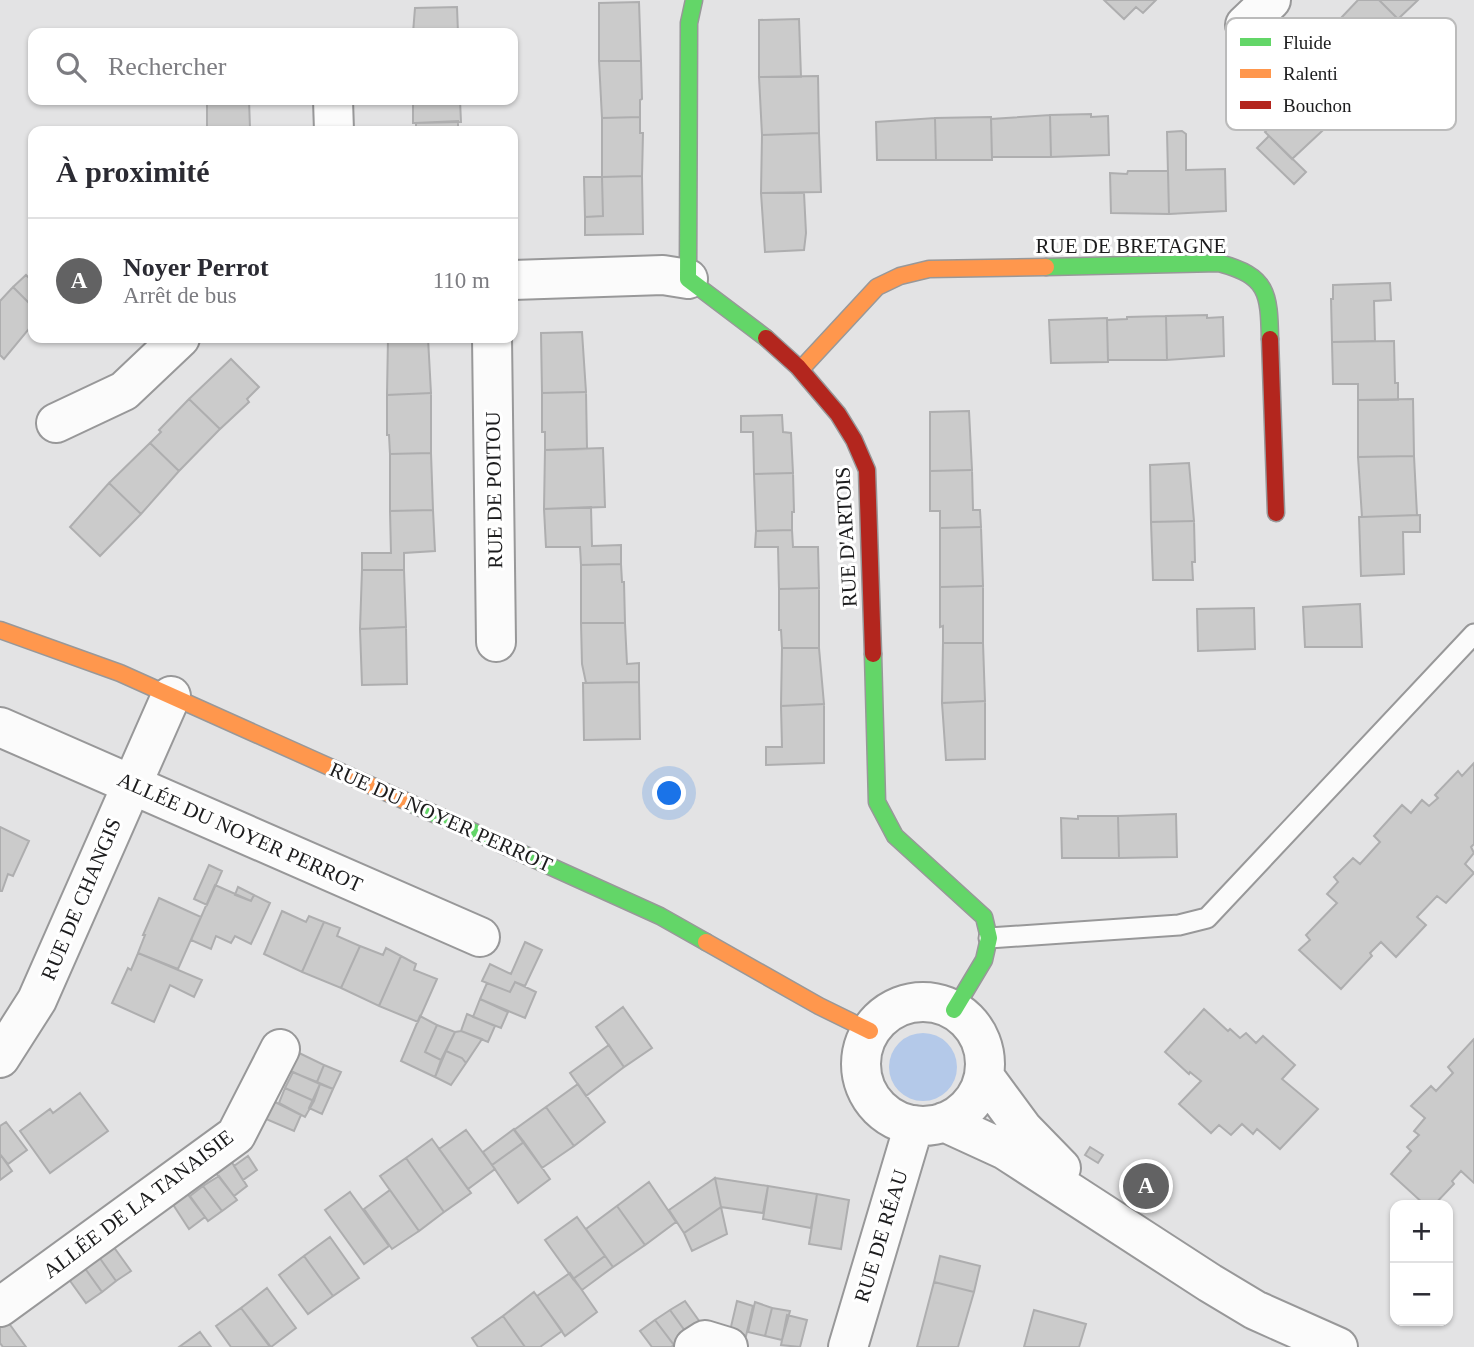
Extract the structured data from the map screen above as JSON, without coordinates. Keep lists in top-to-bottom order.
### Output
{
  "streets": {
    "street": [
      "RUE DE BRETAGNE",
      "RUE DE POITOU",
      "RUE D'ARTOIS",
      "RUE DU NOYER PERROT",
      "ALLÉE DU NOYER PERROT",
      "RUE DE CHANGIS",
      "ALLÉE DE LA TANAISIE",
      "RUE DE RÉAU"
    ]
  },
  "crossings": [
    ["RUE DE BRETAGNE", "RUE D'ARTOIS"],
    ["RUE DU NOYER PERROT", "RUE DE CHANGIS"],
    ["RUE DU NOYER PERROT", "RUE DE RÉAU"],
    ["ALLÉE DU NOYER PERROT", "RUE DE CHANGIS"]
  ],
  "legend": ["Fluide", "Ralenti", "Bouchon"],
  "page": {
    "search": "Rechercher",
    "heading": "À proximité",
    "list": [
      {
        "mark": "A",
        "name": "Noyer Perrot",
        "note": "Arrêt de bus",
        "value": "110 m"
      }
    ],
    "pins": "A",
    "map_buttons": ["+", "−"]
  }
}
